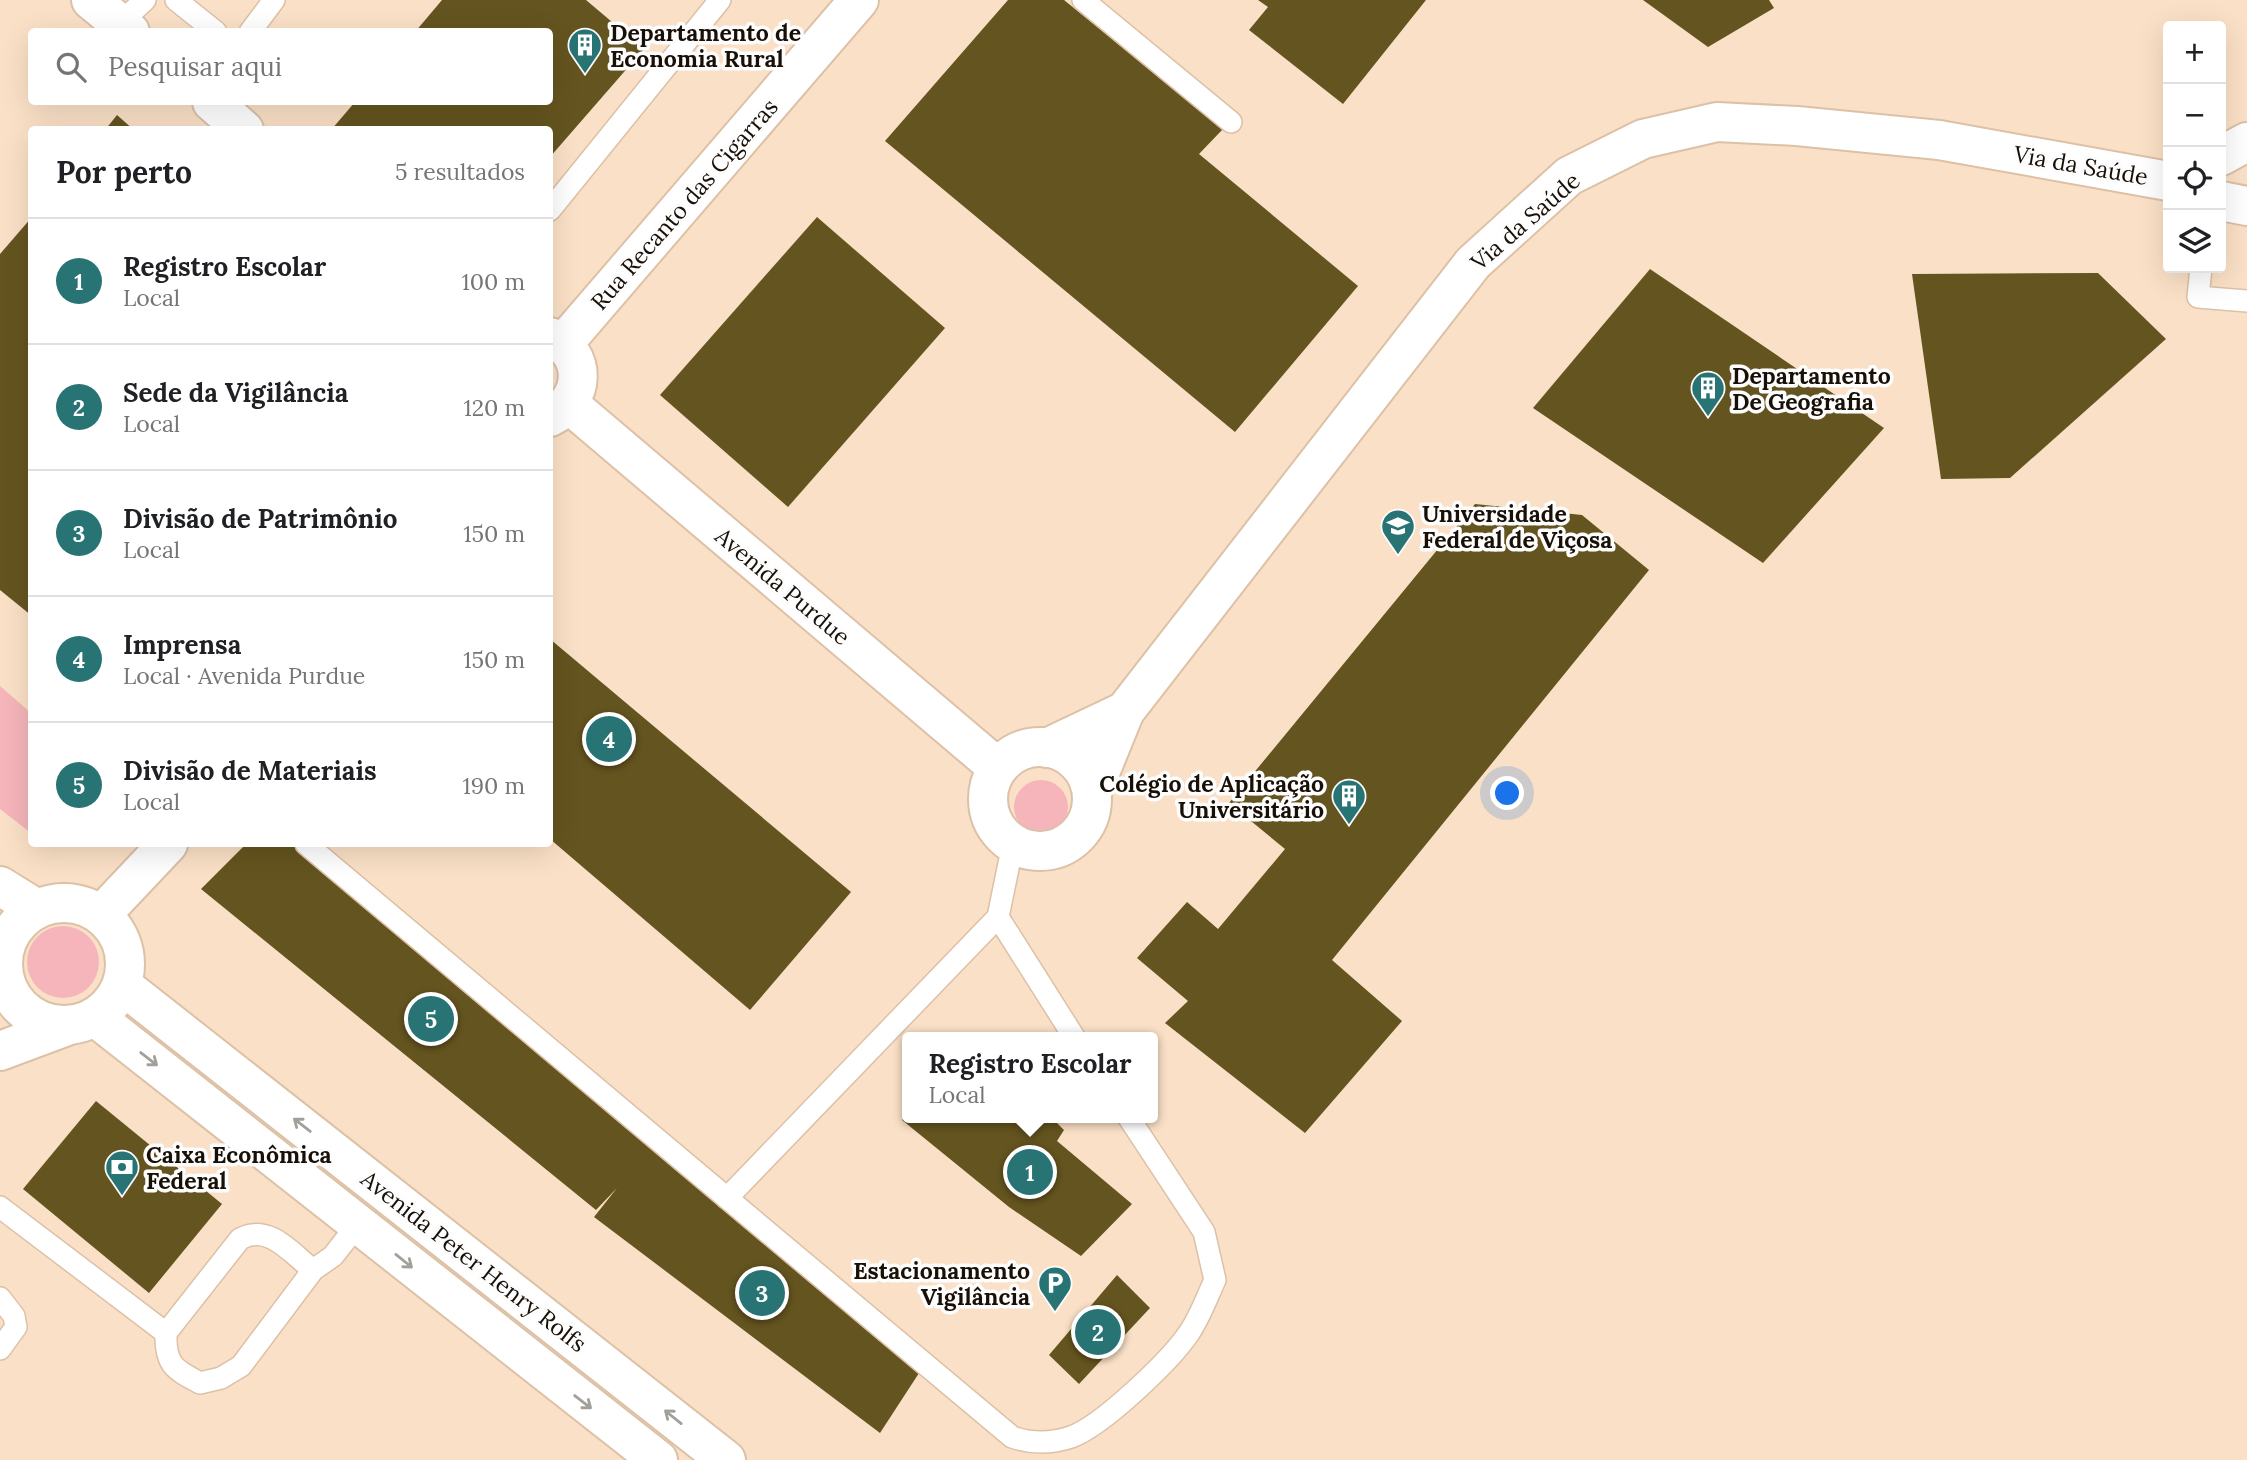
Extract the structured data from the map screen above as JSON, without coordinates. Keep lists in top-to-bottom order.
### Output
{
  "streets": {
    "street": [
      "Via da Saúde",
      "Rua Recanto das Cigarras",
      "Avenida Purdue",
      "Avenida Peter Henry Rolfs"
    ]
  },
  "crossings": [
    ["Via da Saúde", "Avenida Purdue"]
  ],
  "places": {
    "building": ["Departamento de Economia Rural", "Departamento De Geografia", "Colégio de Aplicação Universitário"],
    "school or university": ["Universidade Federal de Viçosa"],
    "bank": ["Caixa Econômica Federal"],
    "parking": ["Estacionamento Vigilância"]
  },
  "page": {
    "map_buttons": ["+", "−"],
    "search": "Pesquisar aqui",
    "heading": ["Por perto", "5 resultados"],
    "list": [
      {
        "mark": "1",
        "name": "Registro Escolar",
        "note": "Local",
        "value": "100 m"
      },
      {
        "mark": "2",
        "name": "Sede da Vigilância",
        "note": "Local",
        "value": "120 m"
      },
      {
        "mark": "3",
        "name": "Divisão de Patrimônio",
        "note": "Local",
        "value": "150 m"
      },
      {
        "mark": "4",
        "name": "Imprensa",
        "note": "Local · Avenida Purdue",
        "value": "150 m"
      },
      {
        "mark": "5",
        "name": "Divisão de Materiais",
        "note": "Local",
        "value": "190 m"
      }
    ],
    "pins": [
      "4",
      "5",
      "1",
      "3",
      "2"
    ],
    "popup": ["Registro Escolar", "Local"]
  }
}
